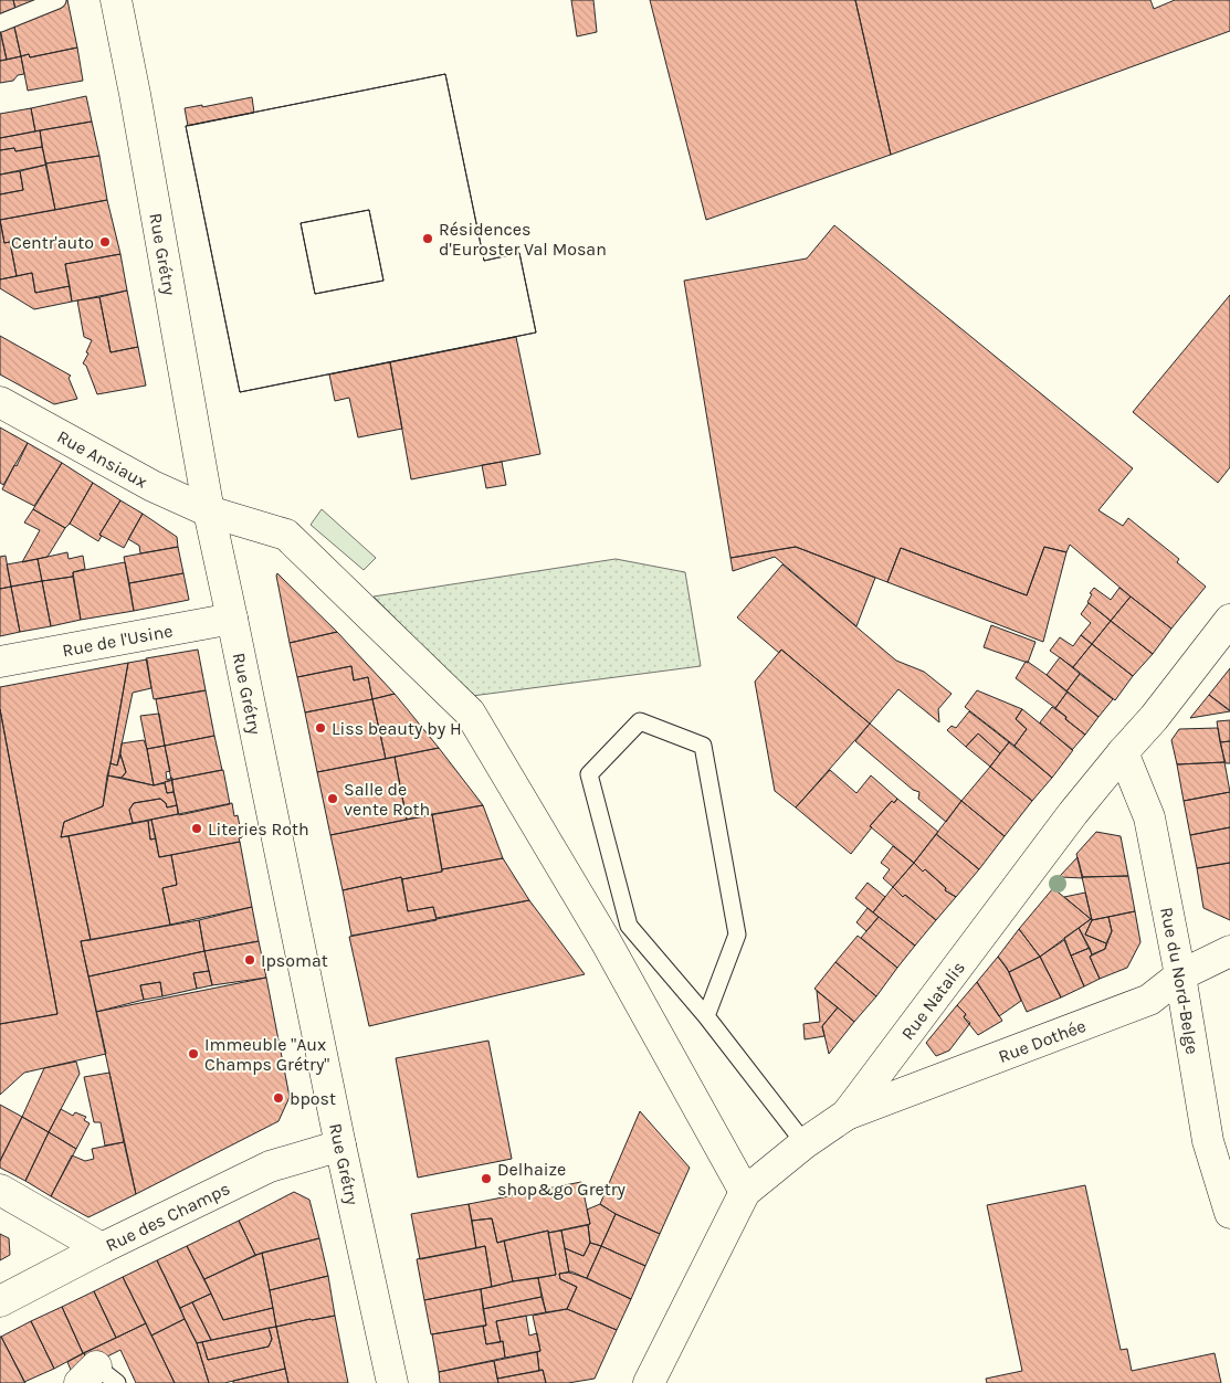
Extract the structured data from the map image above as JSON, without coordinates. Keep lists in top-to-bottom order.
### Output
{
  "streets": {
    "street": [
      "Rue Grétry",
      "Rue Ansiaux",
      "Rue de l'Usine",
      "Rue du Nord-Belge",
      "Rue Natalis",
      "Rue Dothée",
      "Rue des Champs"
    ]
  },
  "crossings": [
    ["Rue Grétry", "Rue Ansiaux"],
    ["Rue Grétry", "Rue de l'Usine"],
    ["Rue Grétry", "Rue des Champs"],
    ["Rue Ansiaux", "Rue Natalis"],
    ["Rue du Nord-Belge", "Rue Natalis"],
    ["Rue du Nord-Belge", "Rue Dothée"],
    ["Rue Natalis", "Rue Dothée"]
  ],
  "places": [
    "Résidences d'Euroster Val Mosan",
    "Centr'auto",
    "Liss beauty by H",
    "Salle de vente Roth",
    "Literies Roth",
    "Ipsomat",
    "Immeuble \"Aux Champs Grétry\"",
    "bpost",
    "Delhaize shop&go Gretry"
  ]
}
